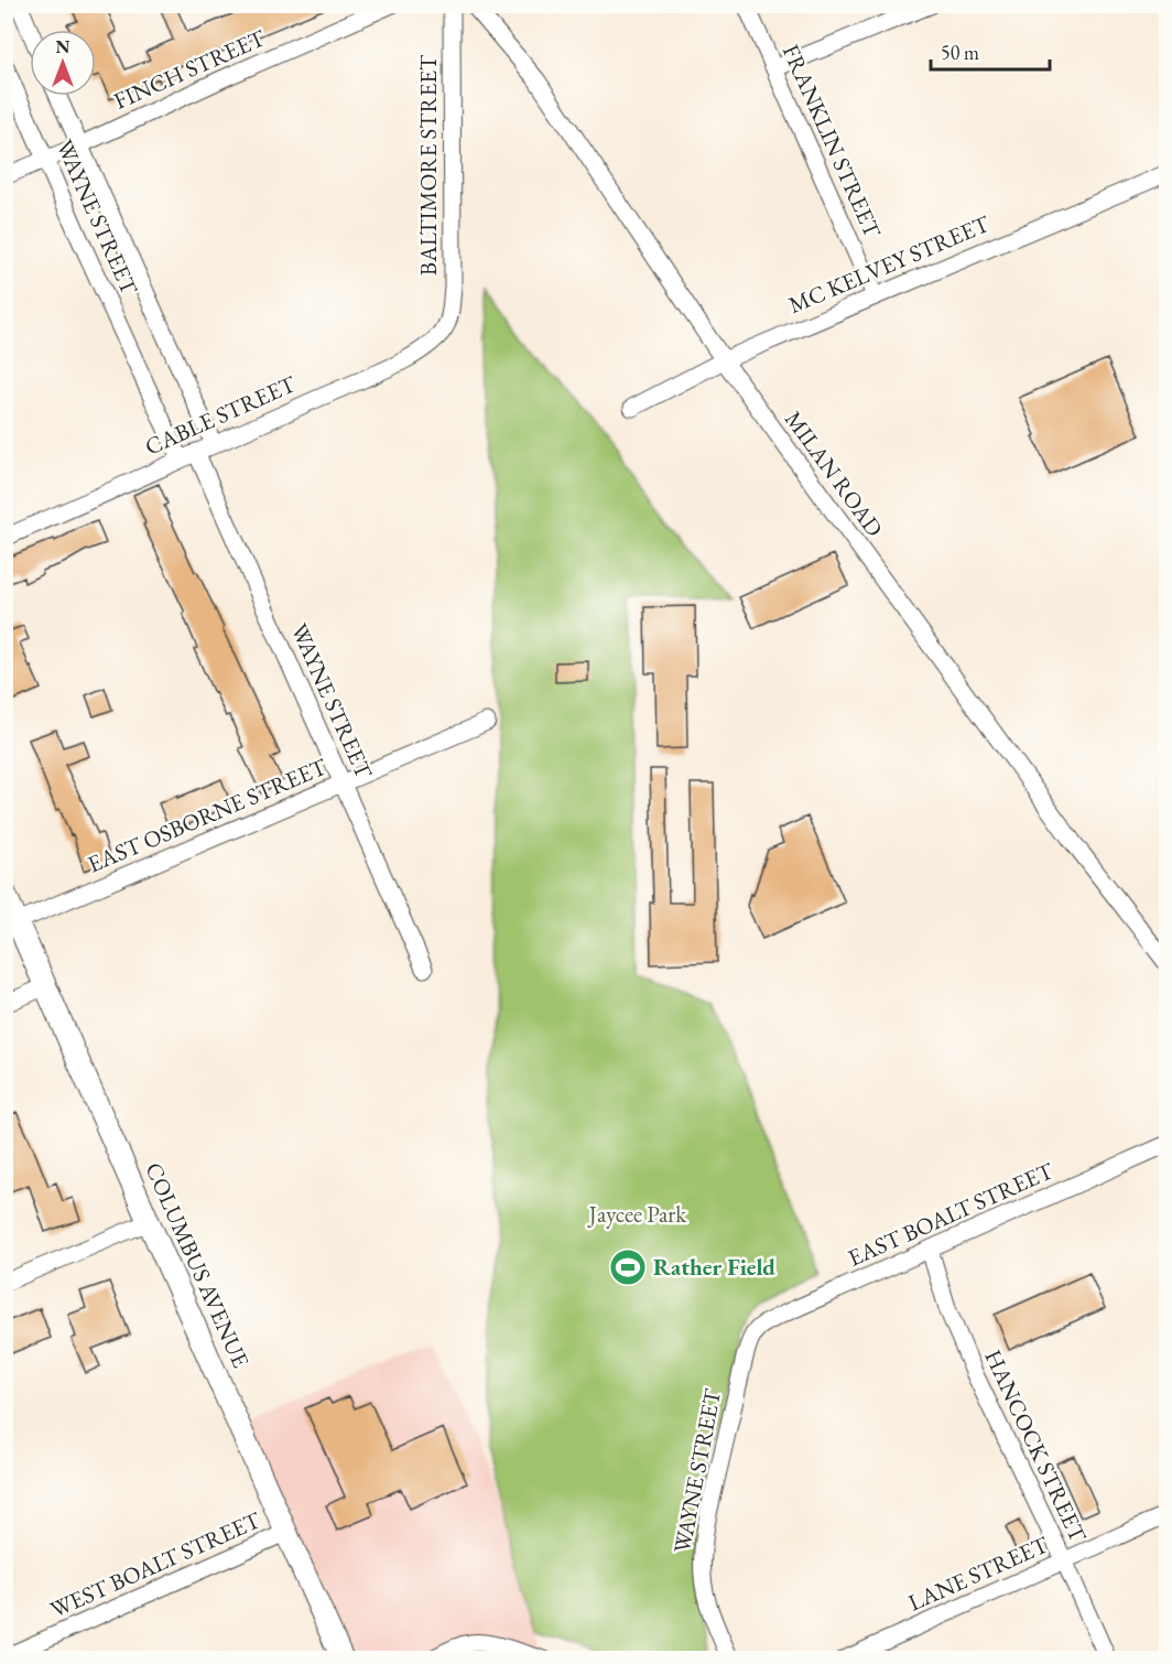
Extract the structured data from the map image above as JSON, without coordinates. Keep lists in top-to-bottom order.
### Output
{
  "streets": {
    "main road": ["COLUMBUS AVENUE"],
    "street": [
      "FINCH STREET",
      "FRANKLIN STREET",
      "BALTIMORE STREET",
      "WAYNE STREET",
      "MC KELVEY STREET",
      "CABLE STREET",
      "MILAN ROAD",
      "EAST OSBORNE STREET",
      "EAST BOALT STREET",
      "HANCOCK STREET",
      "WEST BOALT STREET",
      "LANE STREET"
    ]
  },
  "crossings": [
    ["FINCH STREET", "WAYNE STREET"],
    ["FRANKLIN STREET", "MC KELVEY STREET"],
    ["BALTIMORE STREET", "CABLE STREET"],
    ["WAYNE STREET", "CABLE STREET"],
    ["WAYNE STREET", "EAST OSBORNE STREET"],
    ["WAYNE STREET", "EAST BOALT STREET"],
    ["MC KELVEY STREET", "MILAN ROAD"],
    ["EAST OSBORNE STREET", "COLUMBUS AVENUE"],
    ["EAST BOALT STREET", "HANCOCK STREET"],
    ["COLUMBUS AVENUE", "WEST BOALT STREET"],
    ["HANCOCK STREET", "LANE STREET"]
  ],
  "parks": ["Jaycee Park"],
  "places": {
    "sports": ["Rather Field"]
  },
  "scale_bar": "50 m",
  "north": "top"
}
